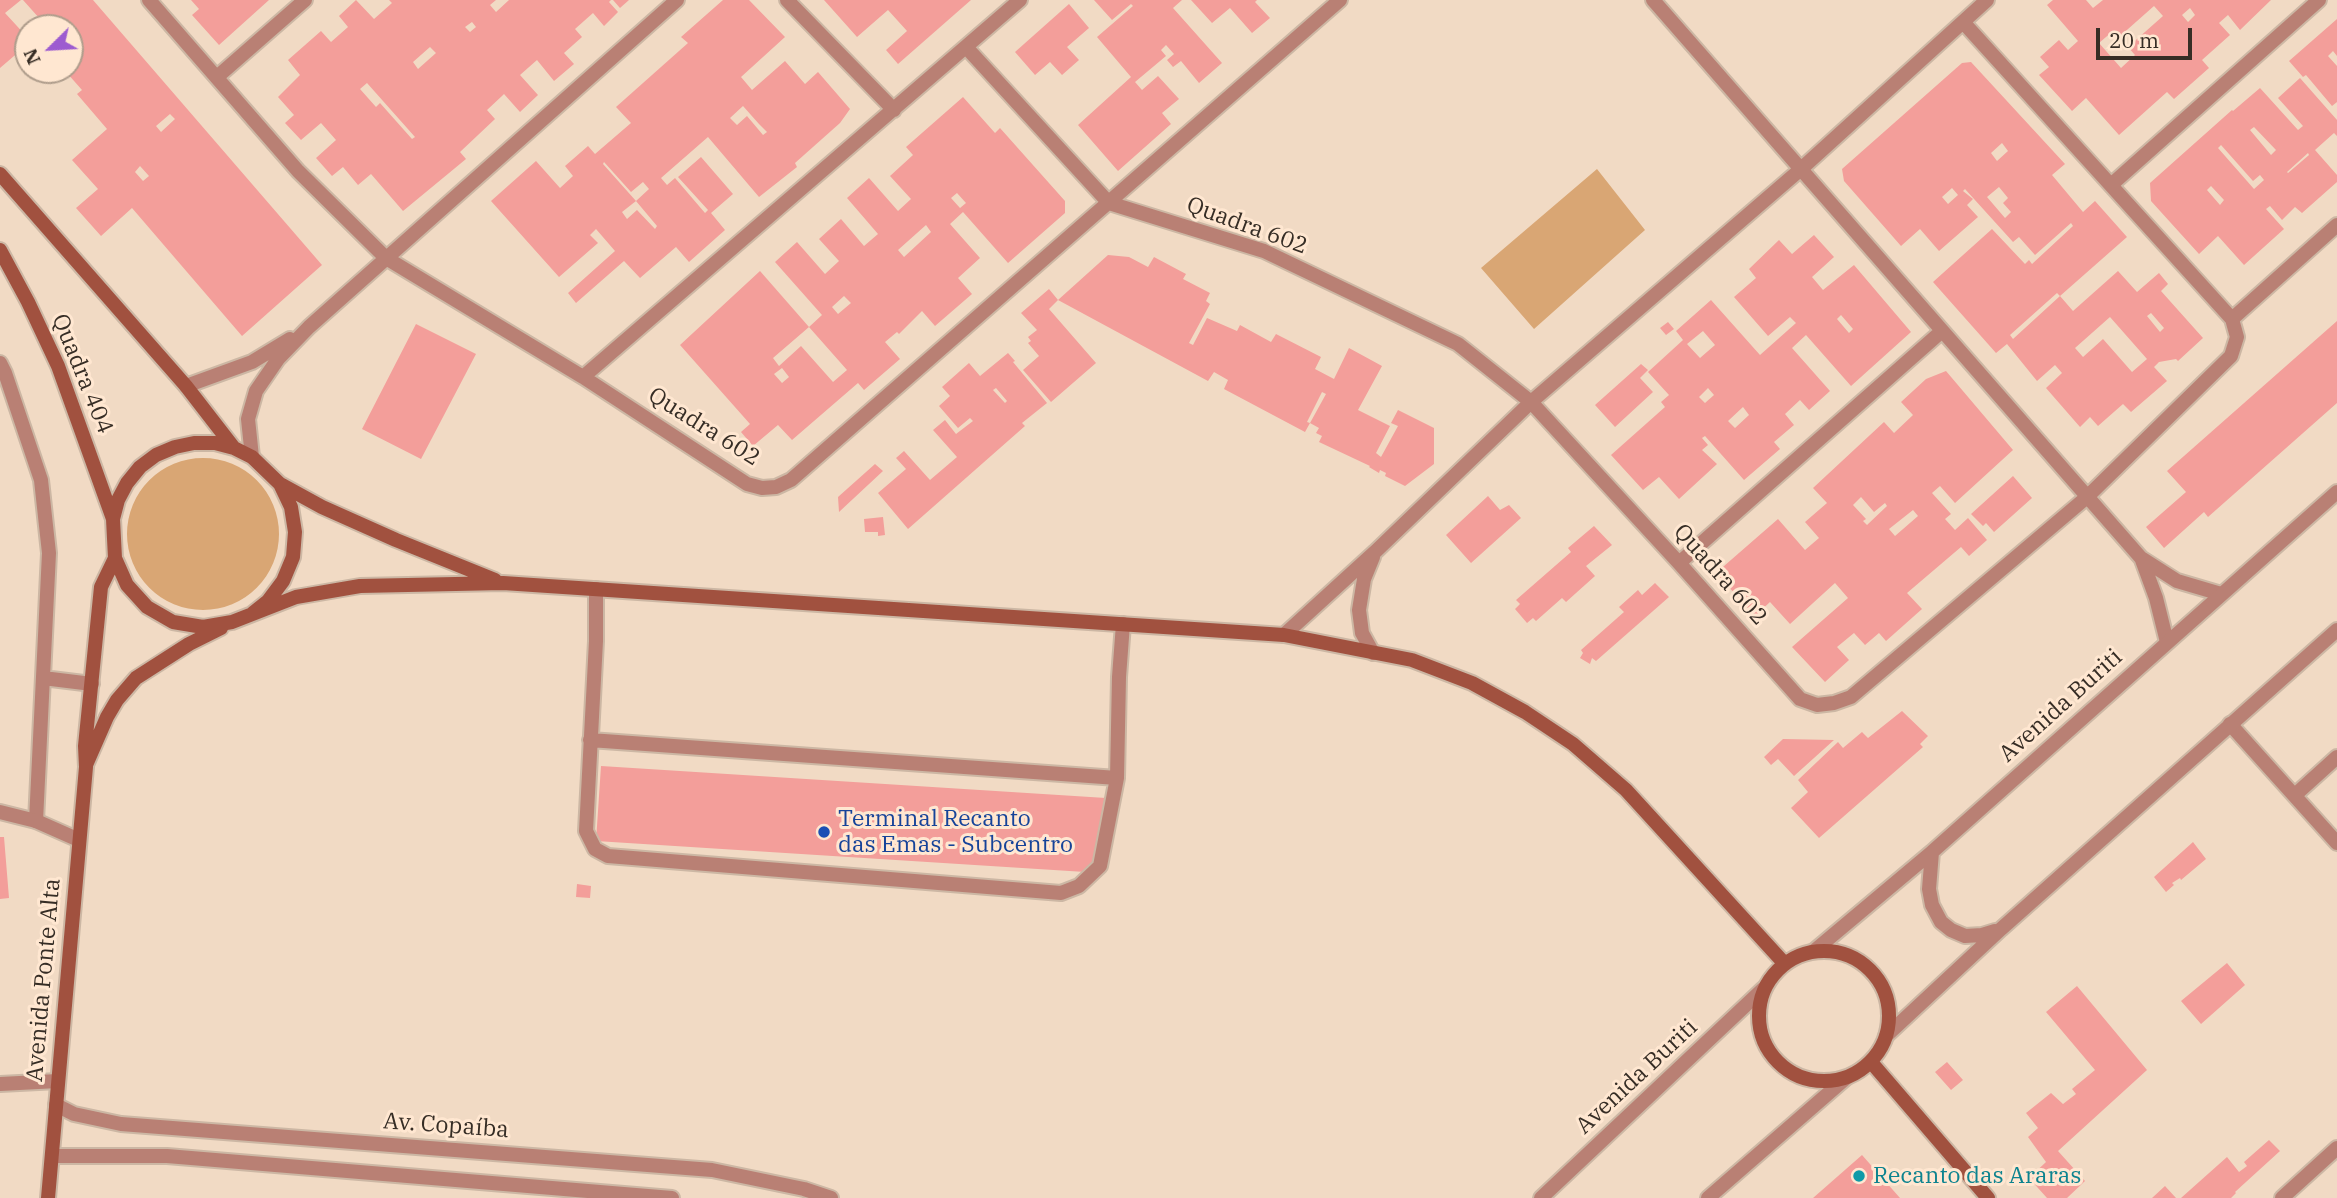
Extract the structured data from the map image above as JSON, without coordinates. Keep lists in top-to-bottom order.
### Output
{
  "streets": {
    "main road": ["Quadra 404", "Avenida Ponte Alta"],
    "street": ["Quadra 602", "Avenida Buriti", "Av. Copaíba"]
  },
  "crossings": [
    ["Quadra 404", "Avenida Ponte Alta"],
    ["Avenida Ponte Alta", "Av. Copaíba"]
  ],
  "places": ["Terminal Recanto das Emas - Subcentro", "Recanto das Araras"],
  "scale_bar": "20 m",
  "north": "bottom left"
}
